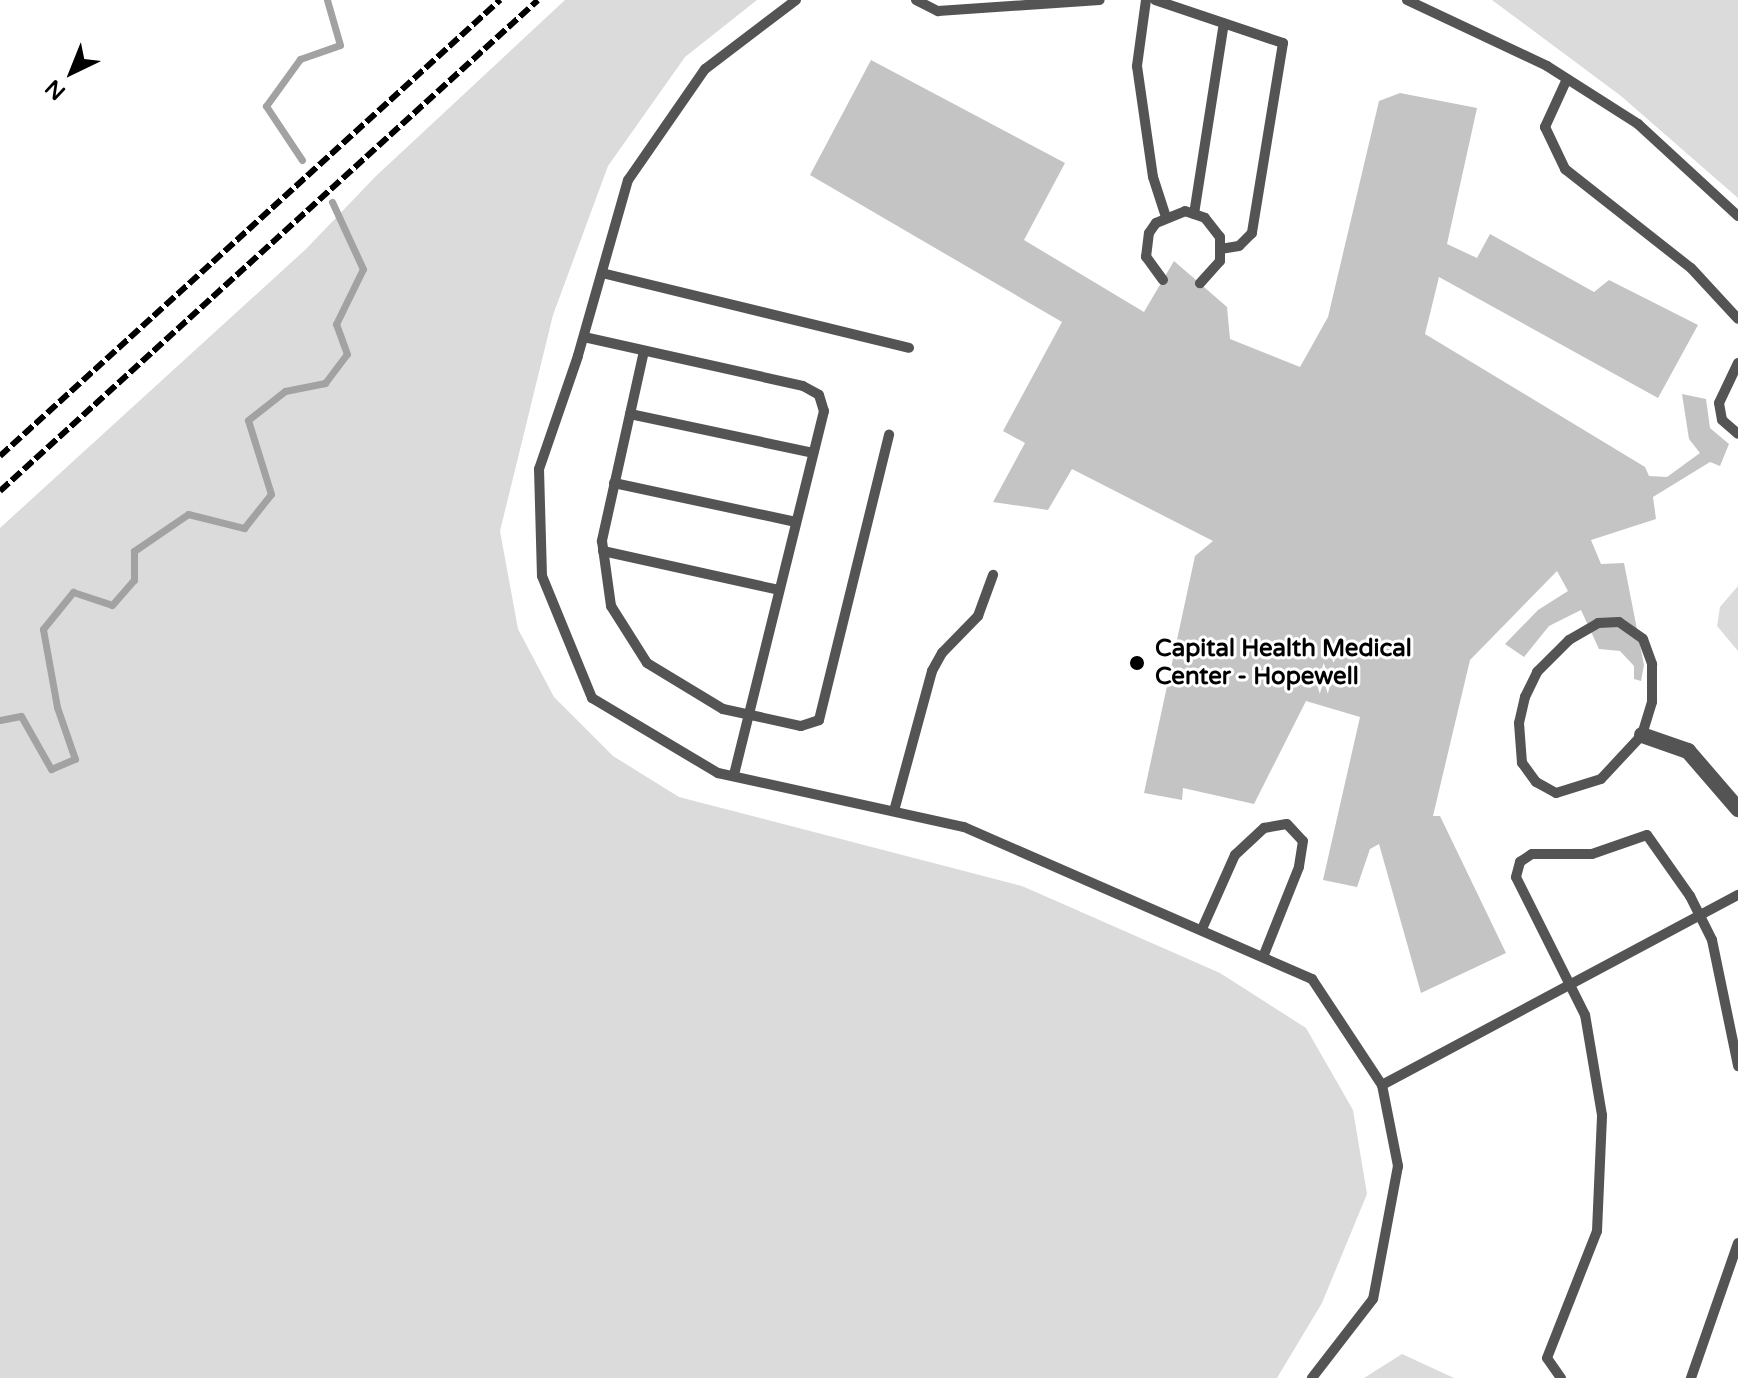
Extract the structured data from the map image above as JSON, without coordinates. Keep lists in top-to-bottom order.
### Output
{
  "places": ["Capital Health Medical Center - Hopewell"],
  "north": "bottom left"
}
